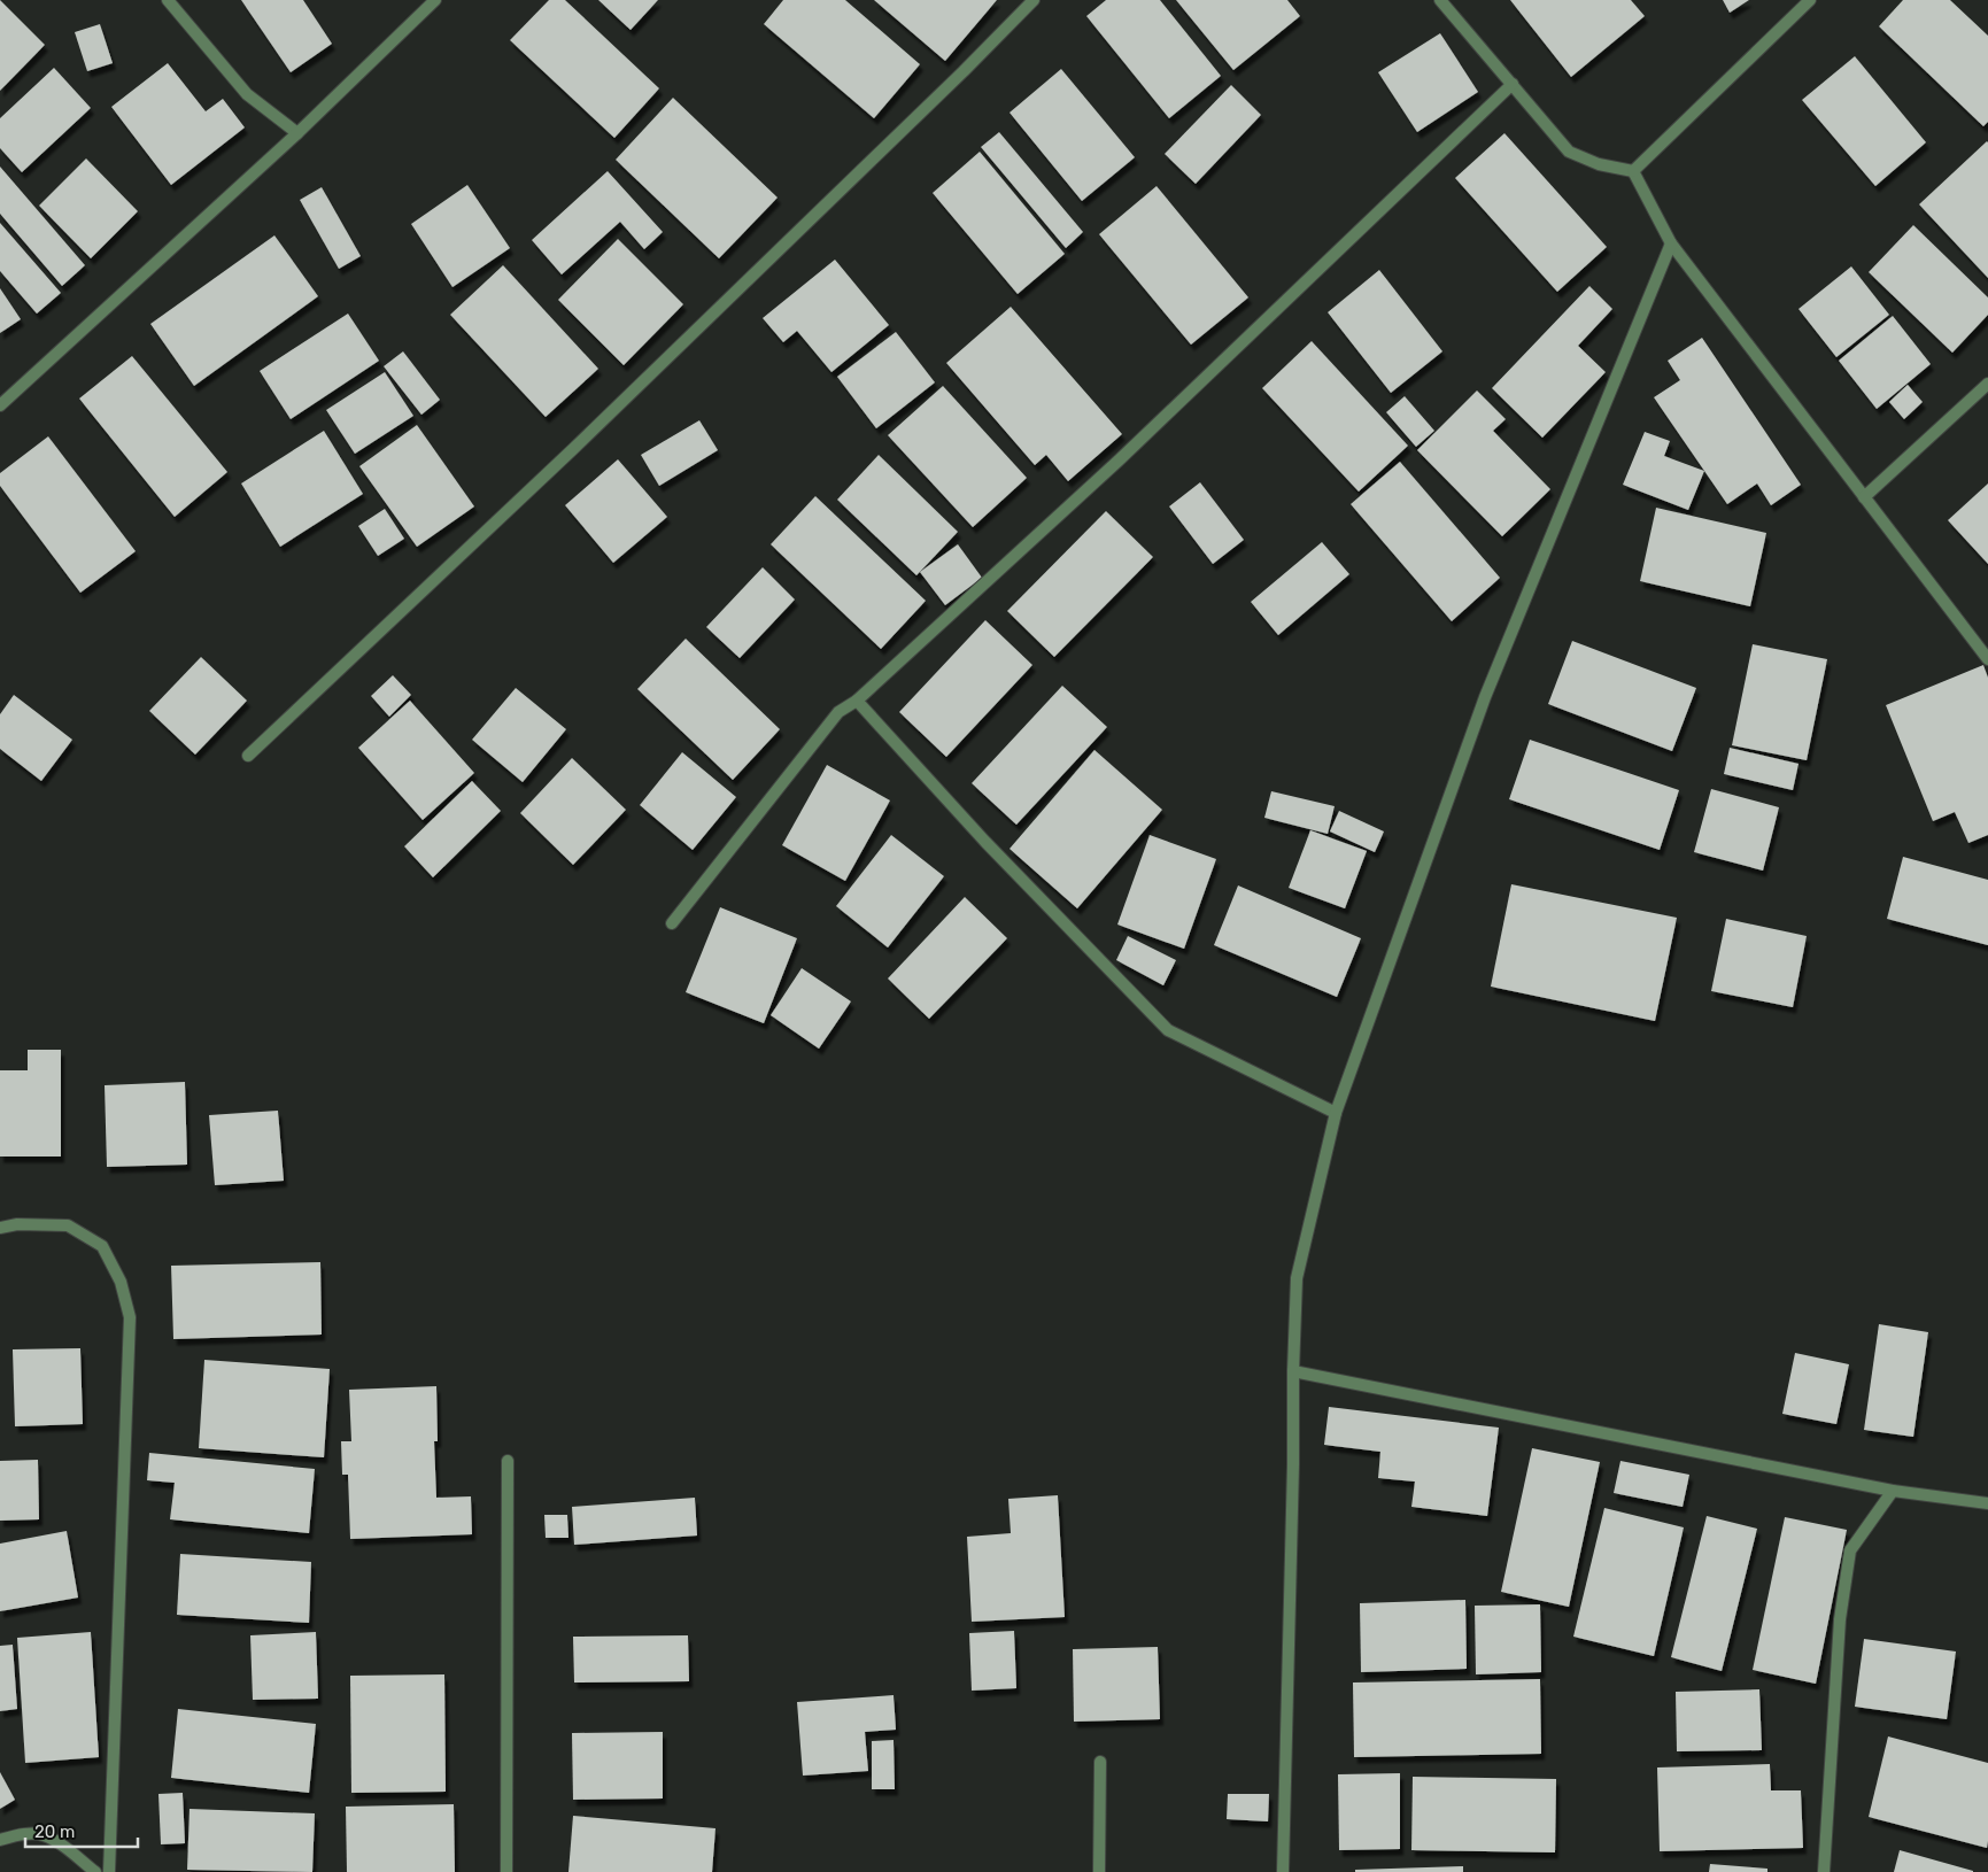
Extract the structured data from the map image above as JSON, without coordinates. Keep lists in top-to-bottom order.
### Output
{
  "scale_bar": "20 m"
}
